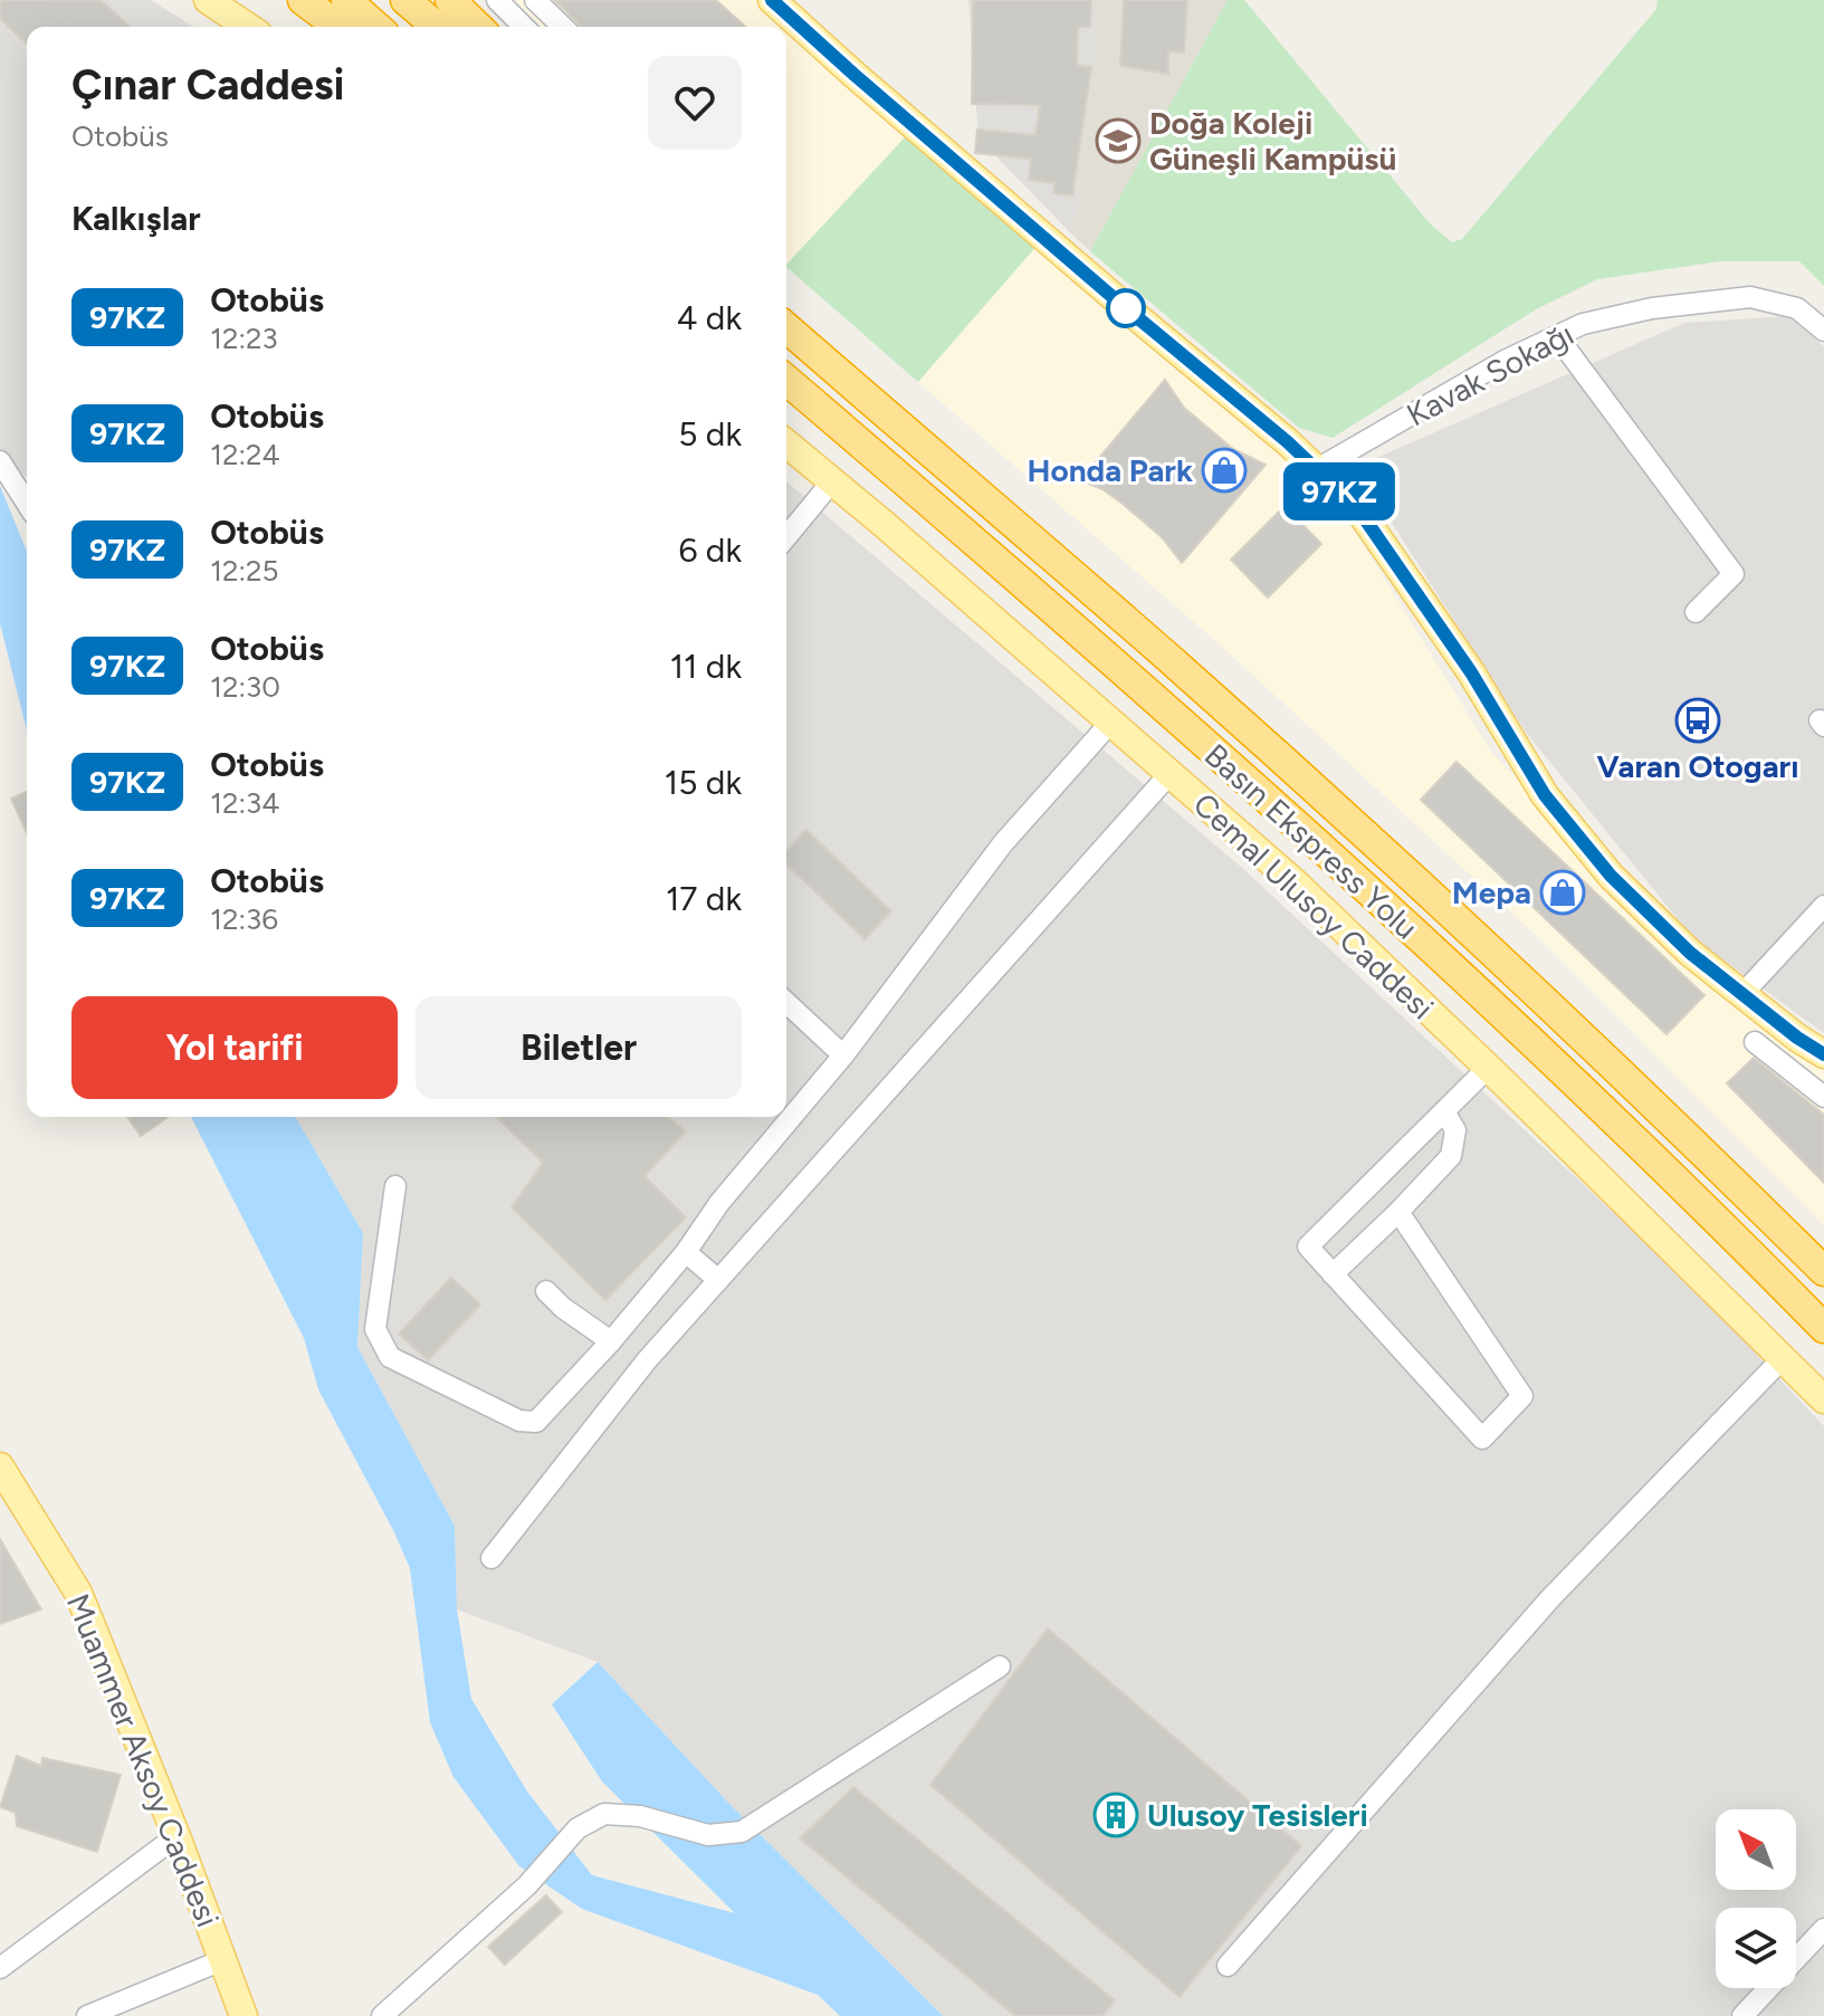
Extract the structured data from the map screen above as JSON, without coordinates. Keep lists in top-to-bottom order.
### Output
{
  "streets": {
    "highway": ["Basın Ekspress Yolu"],
    "main road": ["Cemal Ulusoy Caddesi", "Muammer Aksoy Caddesi"],
    "street": ["Kavak Sokağı"]
  },
  "places": {
    "school or university": ["Doğa Koleji Güneşli Kampüsü"],
    "shop": ["Honda Park", "Mepa"],
    "bus stop": ["Varan Otogarı"],
    "building": ["Ulusoy Tesisleri"]
  },
  "lines": ["bus line 97KZ"],
  "north": "top left",
  "page": {
    "on_map": "97KZ",
    "heading": [
      ["Çınar Caddesi", "Otobüs"],
      "Kalkışlar"
    ],
    "list": [
      {
        "mark": "97KZ",
        "name": "Otobüs",
        "note": "12:23",
        "value": "4 dk"
      },
      {
        "mark": "97KZ",
        "name": "Otobüs",
        "note": "12:24",
        "value": "5 dk"
      },
      {
        "mark": "97KZ",
        "name": "Otobüs",
        "note": "12:25",
        "value": "6 dk"
      },
      {
        "mark": "97KZ",
        "name": "Otobüs",
        "note": "12:30",
        "value": "11 dk"
      },
      {
        "mark": "97KZ",
        "name": "Otobüs",
        "note": "12:34",
        "value": "15 dk"
      },
      {
        "mark": "97KZ",
        "name": "Otobüs",
        "note": "12:36",
        "value": "17 dk"
      }
    ],
    "buttons": ["Yol tarifi", "Biletler"]
  }
}
